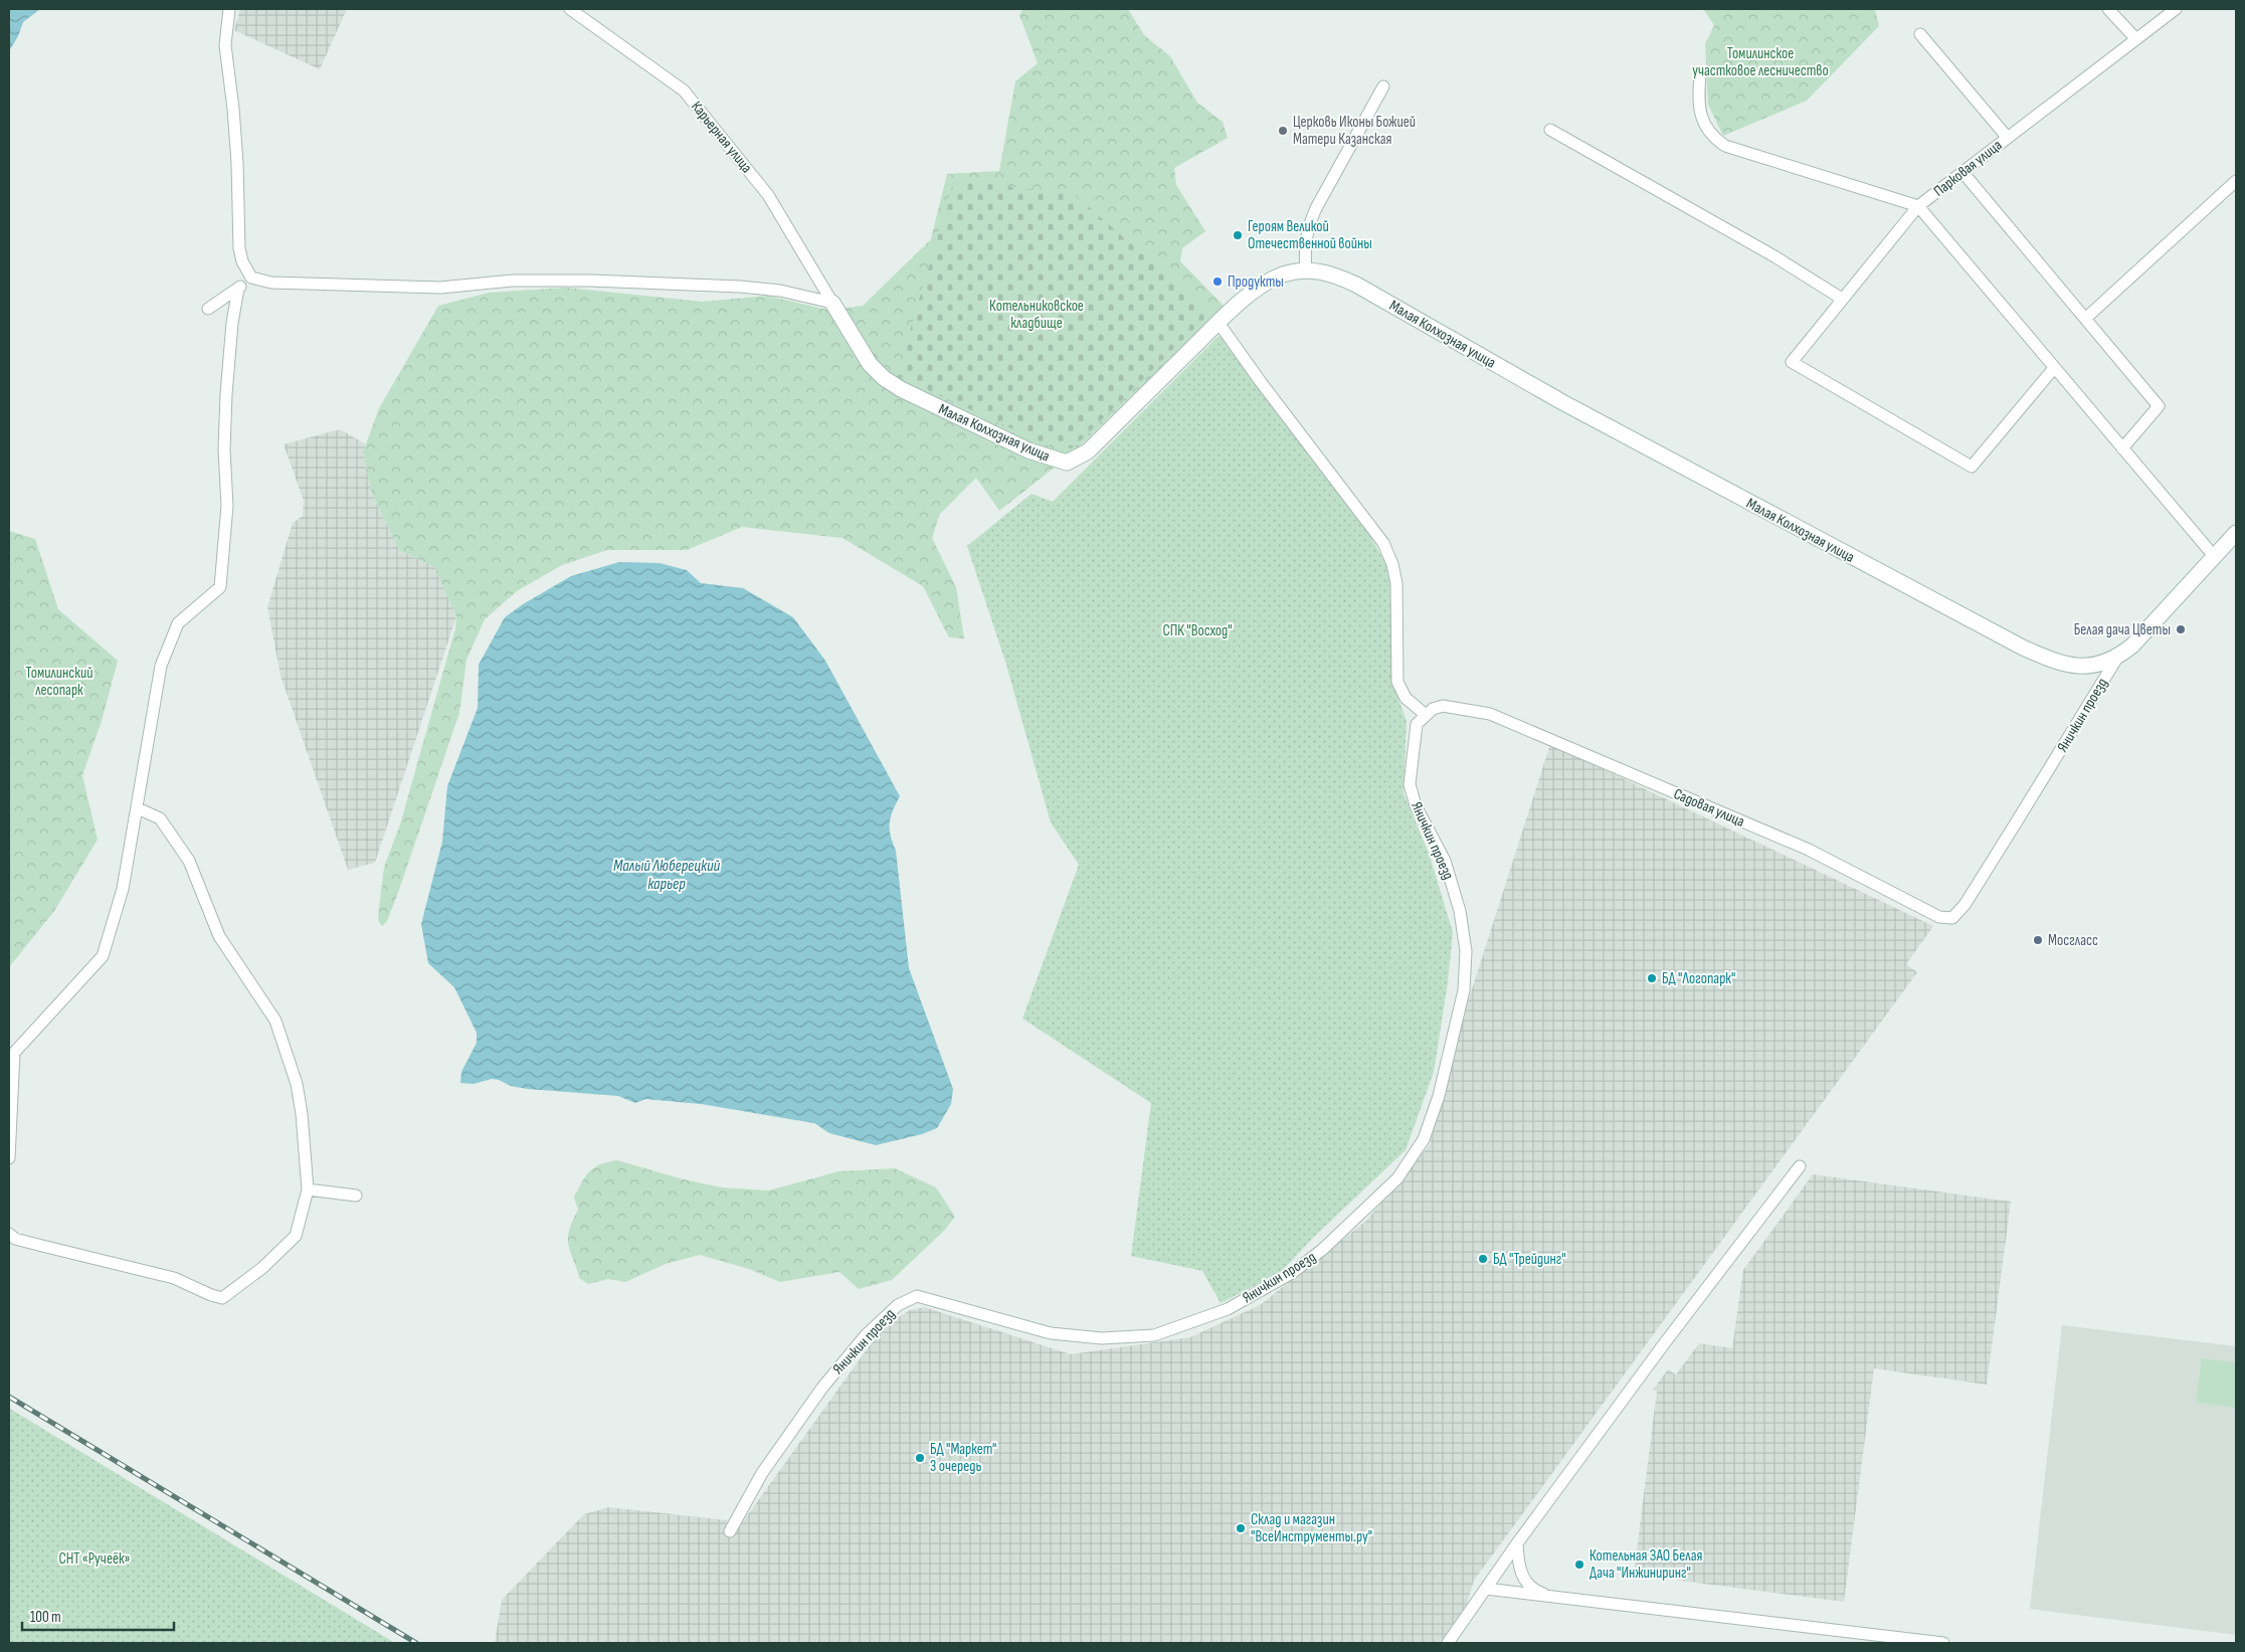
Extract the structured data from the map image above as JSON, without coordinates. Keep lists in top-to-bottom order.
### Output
{
  "streets": {
    "street": [
      "Карьерная улица",
      "Парковая улица",
      "Малая Колхозная улица",
      "Яничкин проезд",
      "Садовая улица"
    ]
  },
  "crossings": [
    ["Карьерная улица", "Малая Колхозная улица"],
    ["Малая Колхозная улица", "Яничкин проезд"],
    ["Яничкин проезд", "Садовая улица"]
  ],
  "water": ["Малый Люберецкий карьер"],
  "parks": [
    "Томилинское участковое лесничество",
    "Котельниковское кладбище",
    "СПК \"Восход\"",
    "Томилинский лесопарк",
    "СНТ «Ручеёк»"
  ],
  "places": [
    "Церковь Иконы Божией Матери Казанская",
    "Героям Великой Отечественной войны",
    "Продукты",
    "Белая дача Цветы",
    "Мосгласс",
    "БД \"Логопарк\"",
    "БД \"Трейдинг\"",
    "БД \"Маркет\" 3 очередь",
    "Склад и магазин \"ВсеИнструменты.ру\"",
    "Котельная ЗАО Белая Дача \"Инжиниринг\""
  ],
  "scale_bar": "100 m"
}
